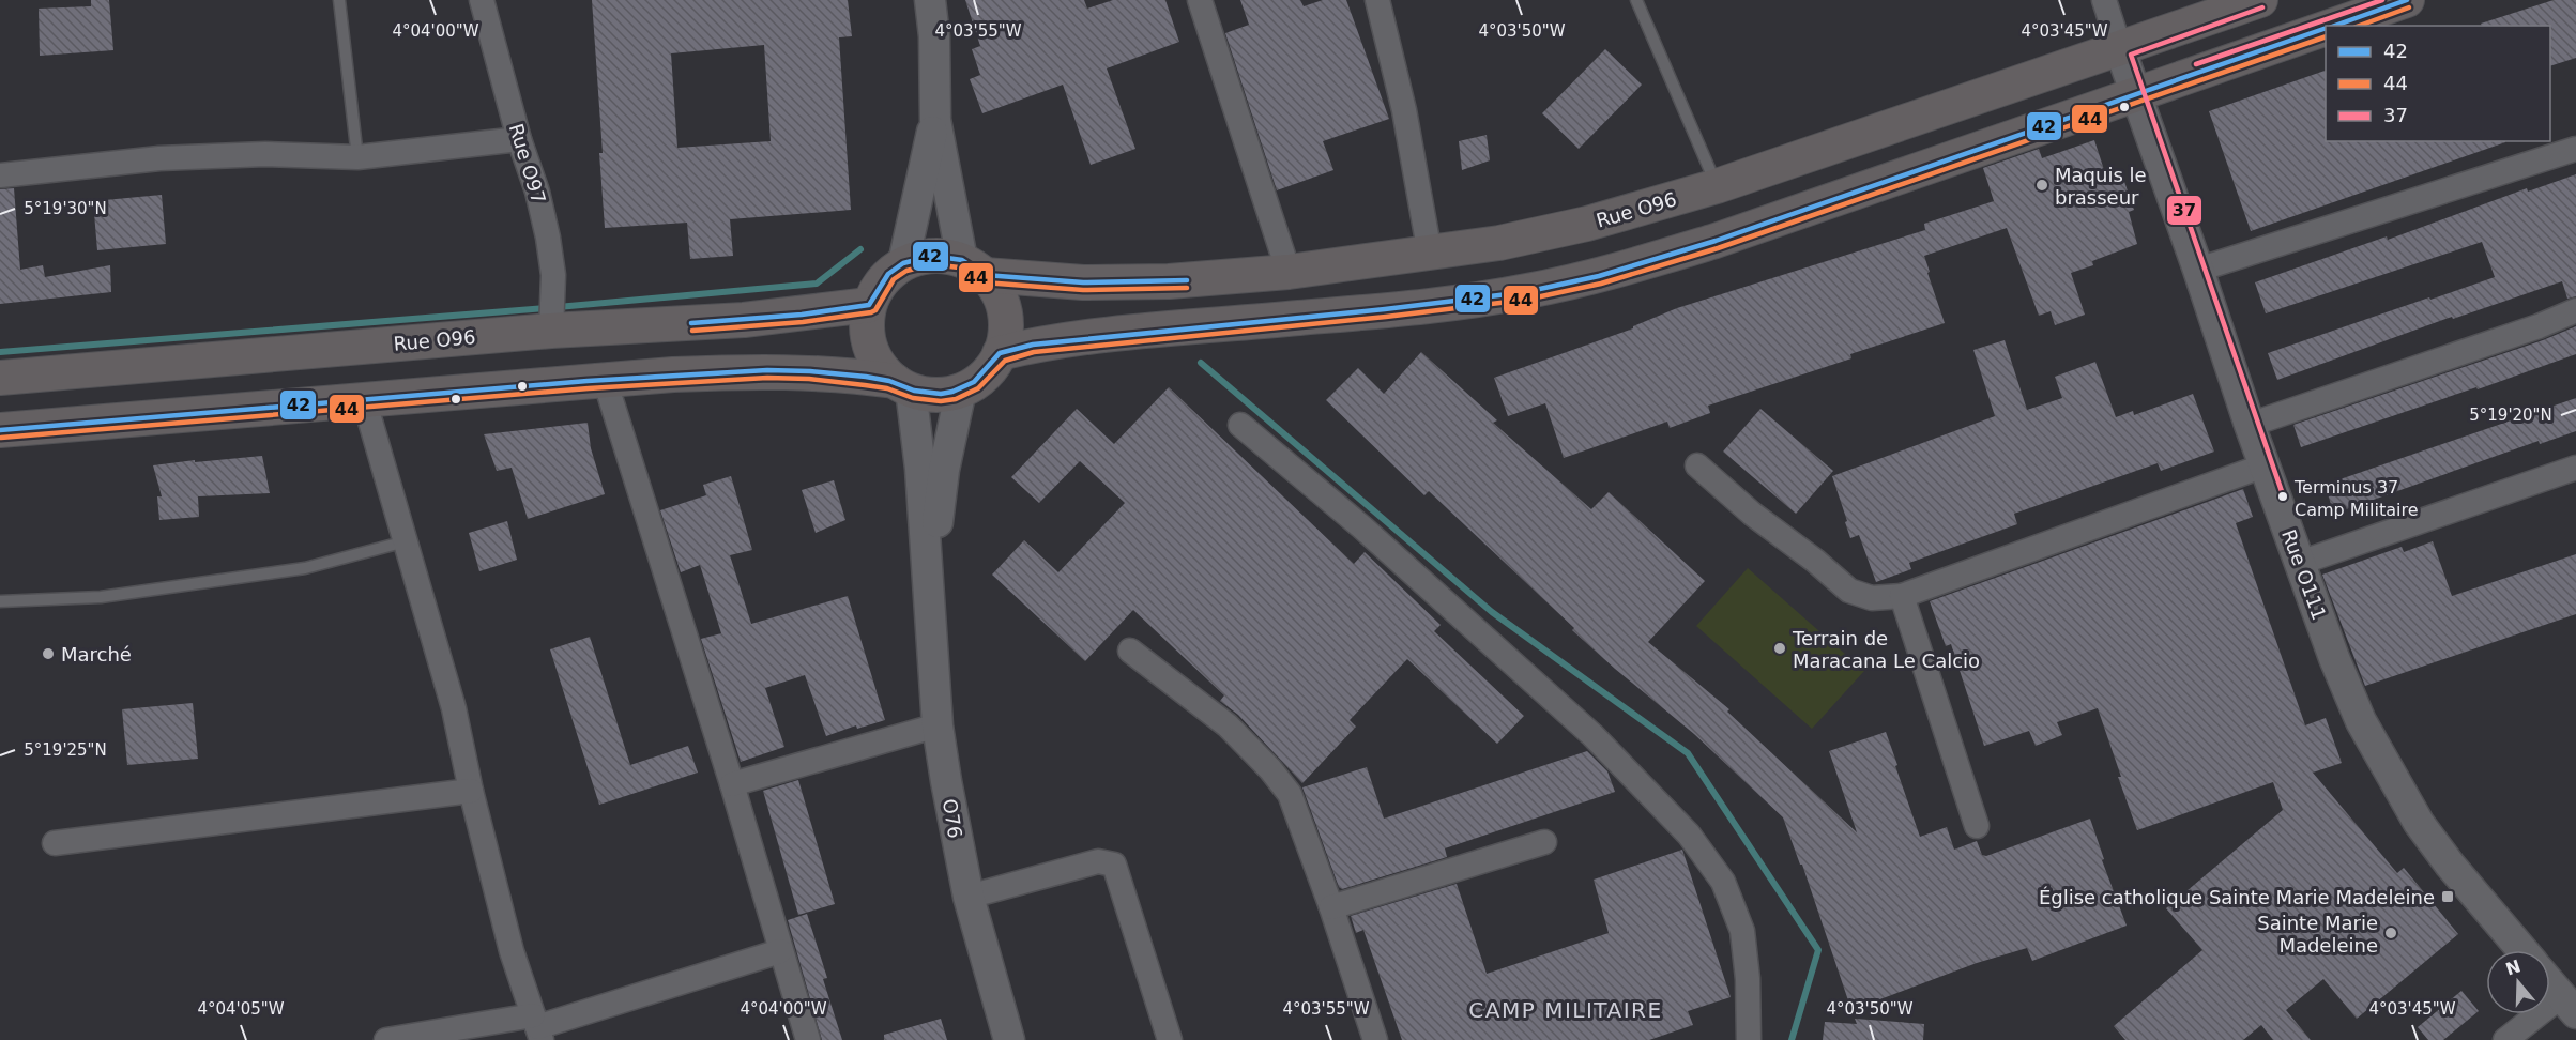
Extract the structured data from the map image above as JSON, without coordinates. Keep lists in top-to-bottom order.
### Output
{
  "streets": {
    "main road": ["Rue O96"],
    "street": ["Rue O97", "Rue O111", "O76"]
  },
  "crossings": [
    ["Rue O97", "Rue O96"],
    ["Rue O96", "Rue O111"]
  ],
  "districts": ["CAMP MILITAIRE"],
  "places": {
    "other": [
      "Maquis le brasseur",
      "Terminus 37 Camp Militaire",
      "Terrain de Maracana Le Calcio",
      "Marché",
      "Sainte Marie Madeleine"
    ],
    "transit": ["Église catholique Sainte Marie Madeleine"]
  },
  "lines": ["transit line 42", "transit line 37", "transit line 44"],
  "legend": ["42", "44", "37"],
  "north": "top",
  "coordinates": [
    "4°04'00\"W",
    "4°03'55\"W",
    "4°03'45\"W",
    "4°03'50\"W",
    "5°19'30\"N",
    "5°19'20\"N",
    "5°19'25\"N",
    "4°04'05\"W"
  ]
}
